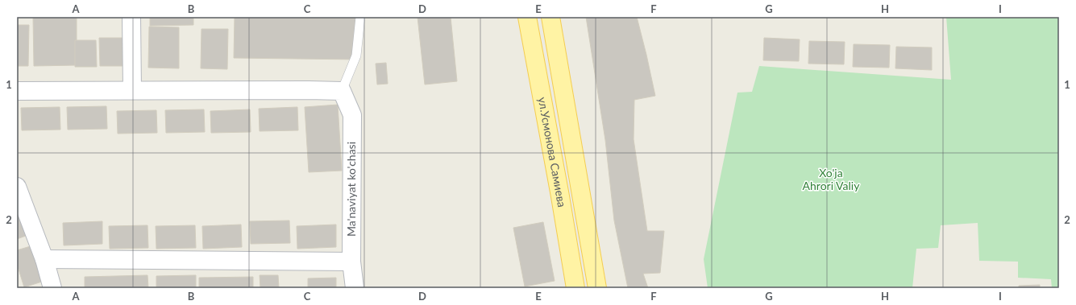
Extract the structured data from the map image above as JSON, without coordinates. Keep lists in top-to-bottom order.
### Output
{
  "streets": {
    "main road": ["ул.Усмонова Самиева"],
    "street": ["Ma'naviyat ko'chasi"]
  },
  "parks": ["Xo'ja Ahrori Valiy"],
  "grid": {
    "columns": [
      "A",
      "B",
      "C",
      "D",
      "E",
      "F",
      "G",
      "H",
      "I"
    ],
    "rows": ["1", "2"]
  }
}
